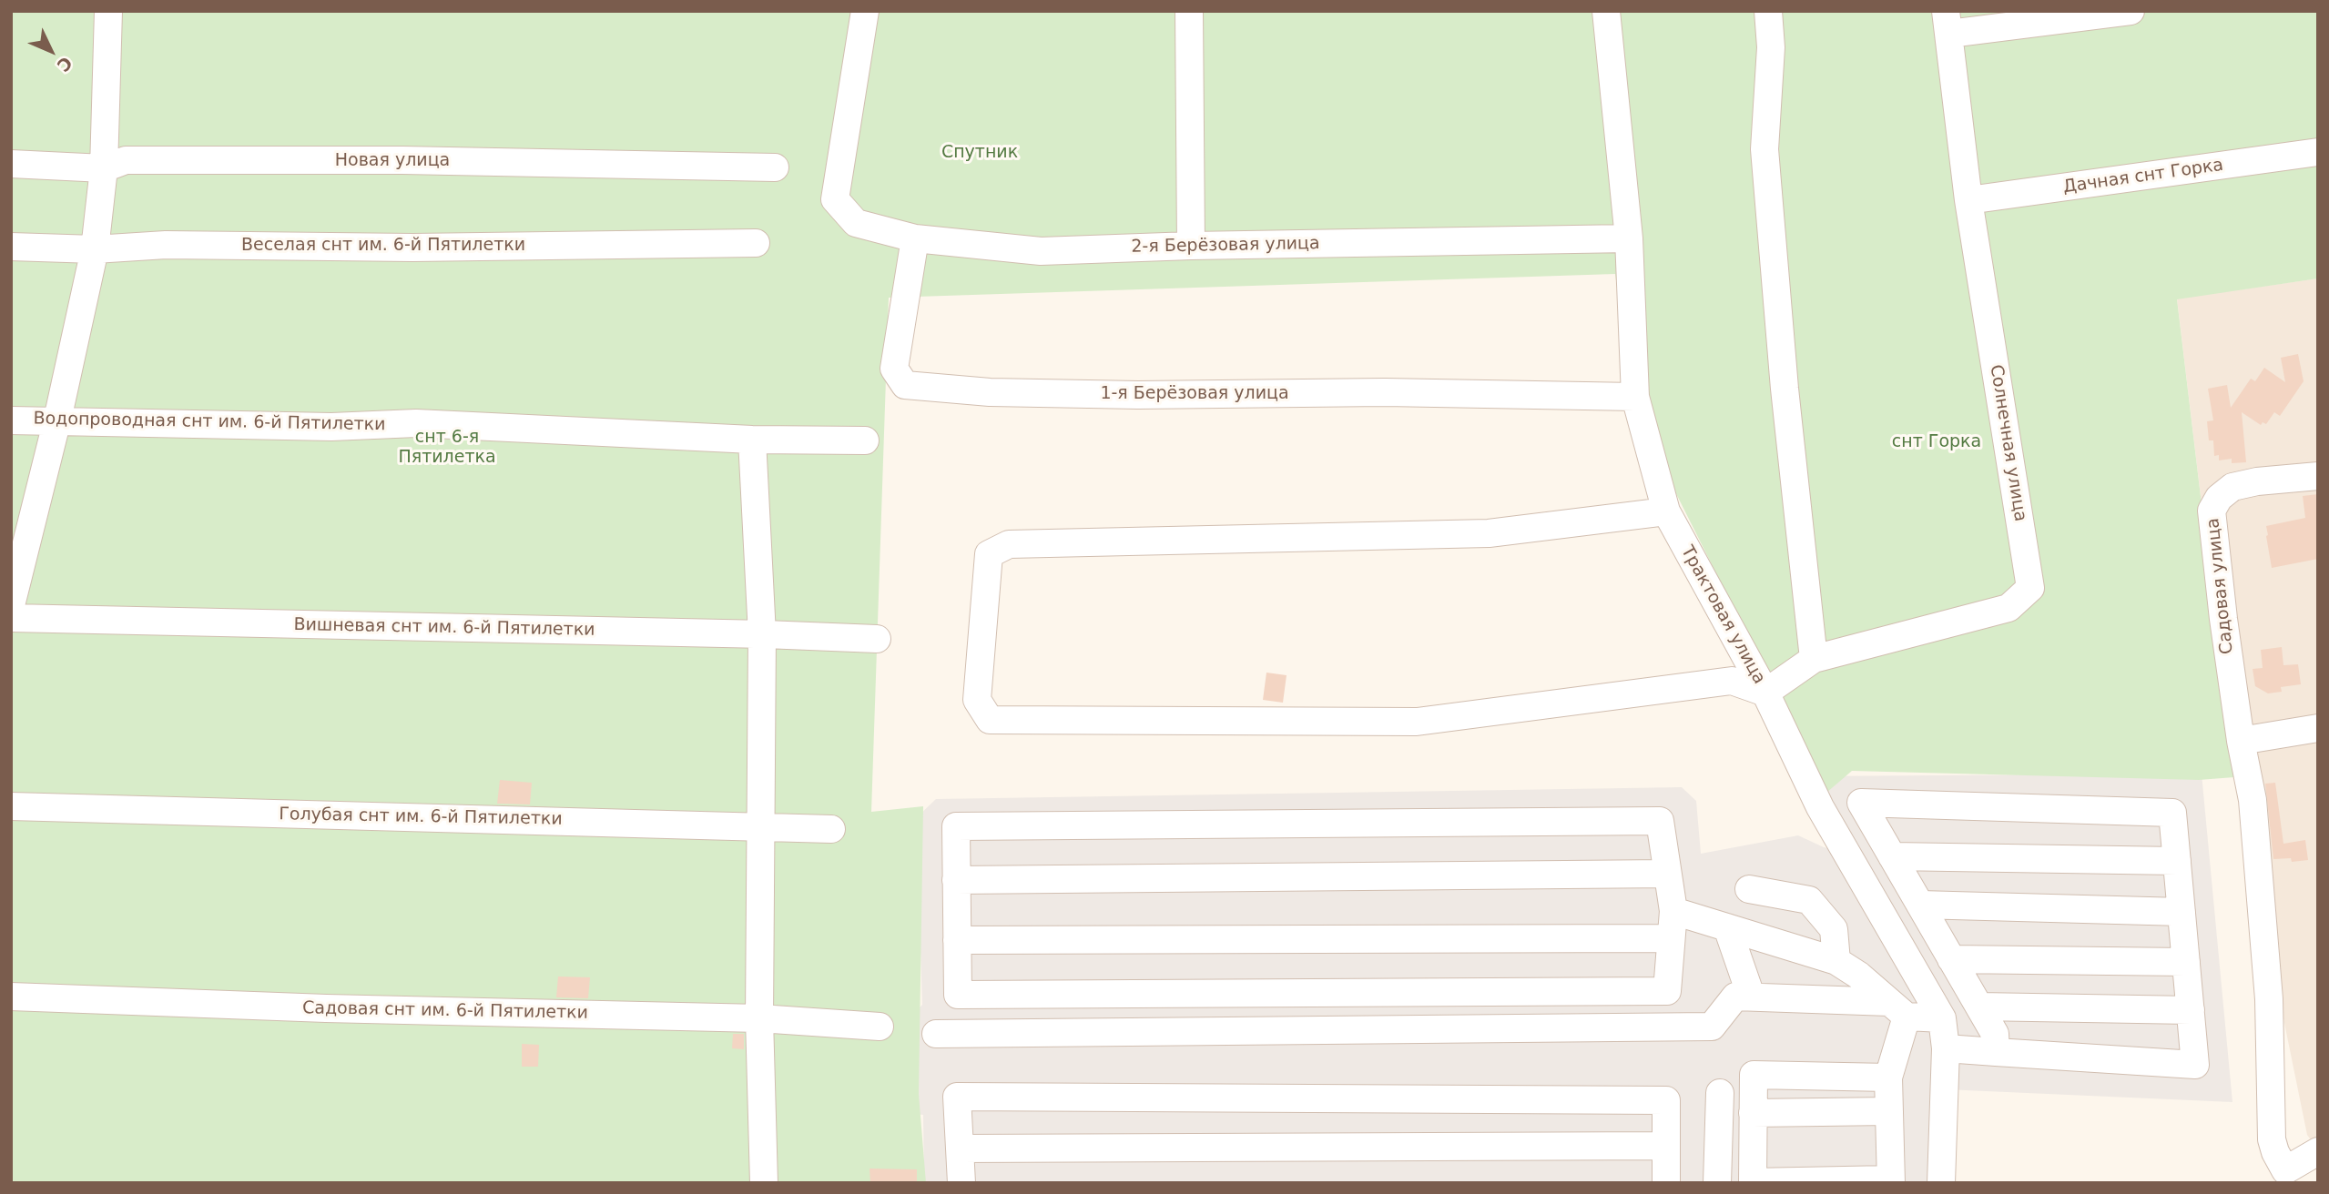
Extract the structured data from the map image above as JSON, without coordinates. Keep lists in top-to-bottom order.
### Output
{
  "streets": {
    "street": [
      "Новая улица",
      "Дачная снт Горка",
      "Веселая снт им. 6-й Пятилетки",
      "2-я Берёзовая улица",
      "1-я Берёзовая улица",
      "Водопроводная снт им. 6-й Пятилетки",
      "Солнечная улица",
      "Садовая улица",
      "Трактовая улица",
      "Вишневая снт им. 6-й Пятилетки",
      "Голубая снт им. 6-й Пятилетки",
      "Садовая снт им. 6-й Пятилетки"
    ]
  },
  "crossings": [
    ["Дачная снт Горка", "Солнечная улица"],
    ["2-я Берёзовая улица", "1-я Берёзовая улица"],
    ["2-я Берёзовая улица", "Трактовая улица"],
    ["1-я Берёзовая улица", "Трактовая улица"],
    ["Солнечная улица", "Трактовая улица"]
  ],
  "parks": ["Спутник", "снт 6-я Пятилетка", "снт Горка"],
  "north": "bottom right"
}
